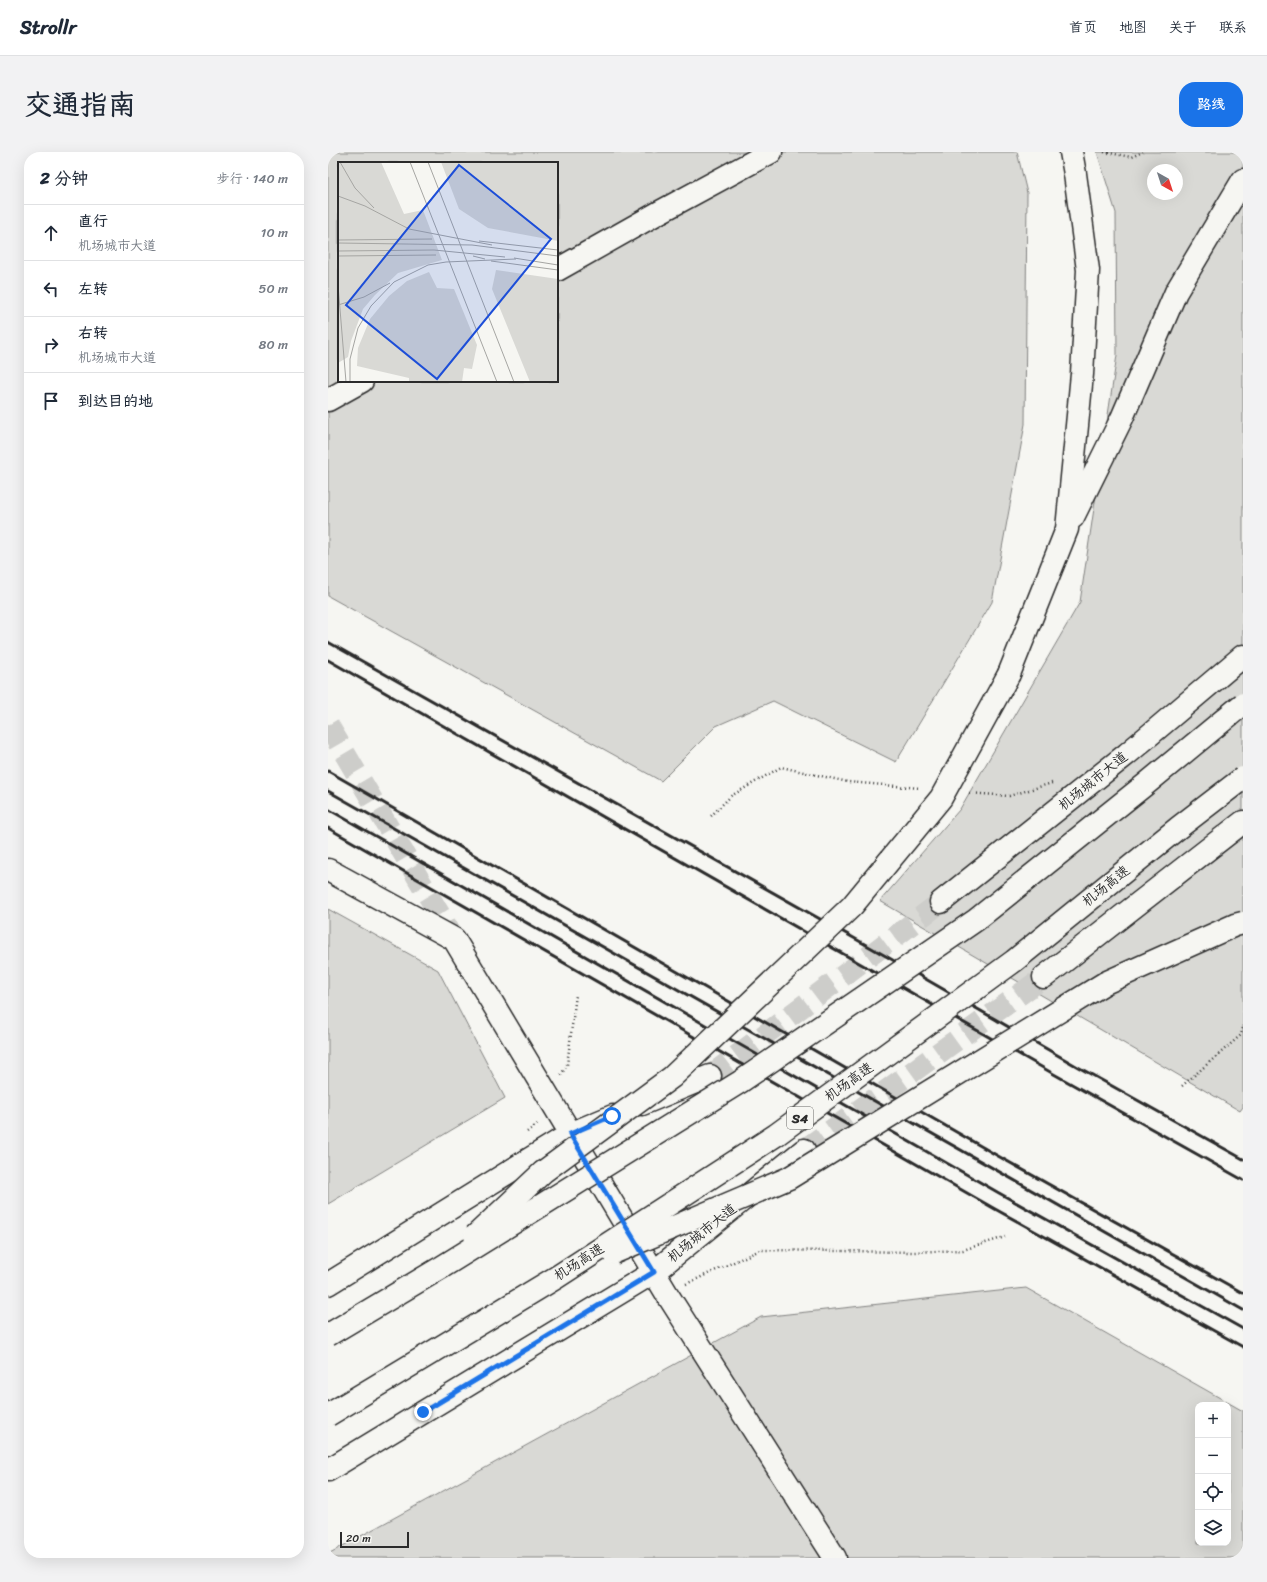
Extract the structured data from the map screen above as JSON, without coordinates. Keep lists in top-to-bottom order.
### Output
{
  "streets": {
    "main road": ["机场城市大道", "机场高速", "S4"]
  },
  "scale_bar": "20 m",
  "north": "bottom right",
  "page": {
    "header": "Strollr",
    "nav": [
      "首页",
      "地图",
      "关于",
      "联系"
    ],
    "title": "交通指南",
    "buttons": "路线",
    "heading": ["2 分钟", "步行 · 140 m"],
    "list": [
      ["直行", "机场城市大道", "10 m"],
      ["左转", "50 m"],
      ["右转", "机场城市大道", "80 m"],
      "到达目的地"
    ],
    "map_buttons": ["+", "−"],
    "scale": "20 m"
  }
}
